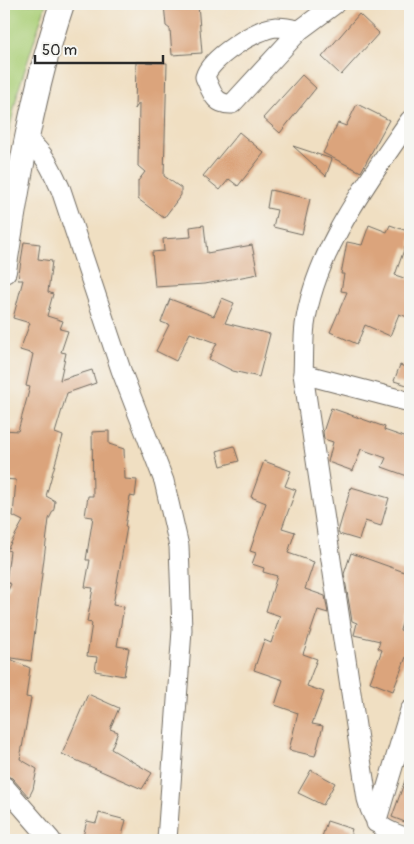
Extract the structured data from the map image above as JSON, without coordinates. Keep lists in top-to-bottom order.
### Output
{
  "scale_bar": "50 m"
}
